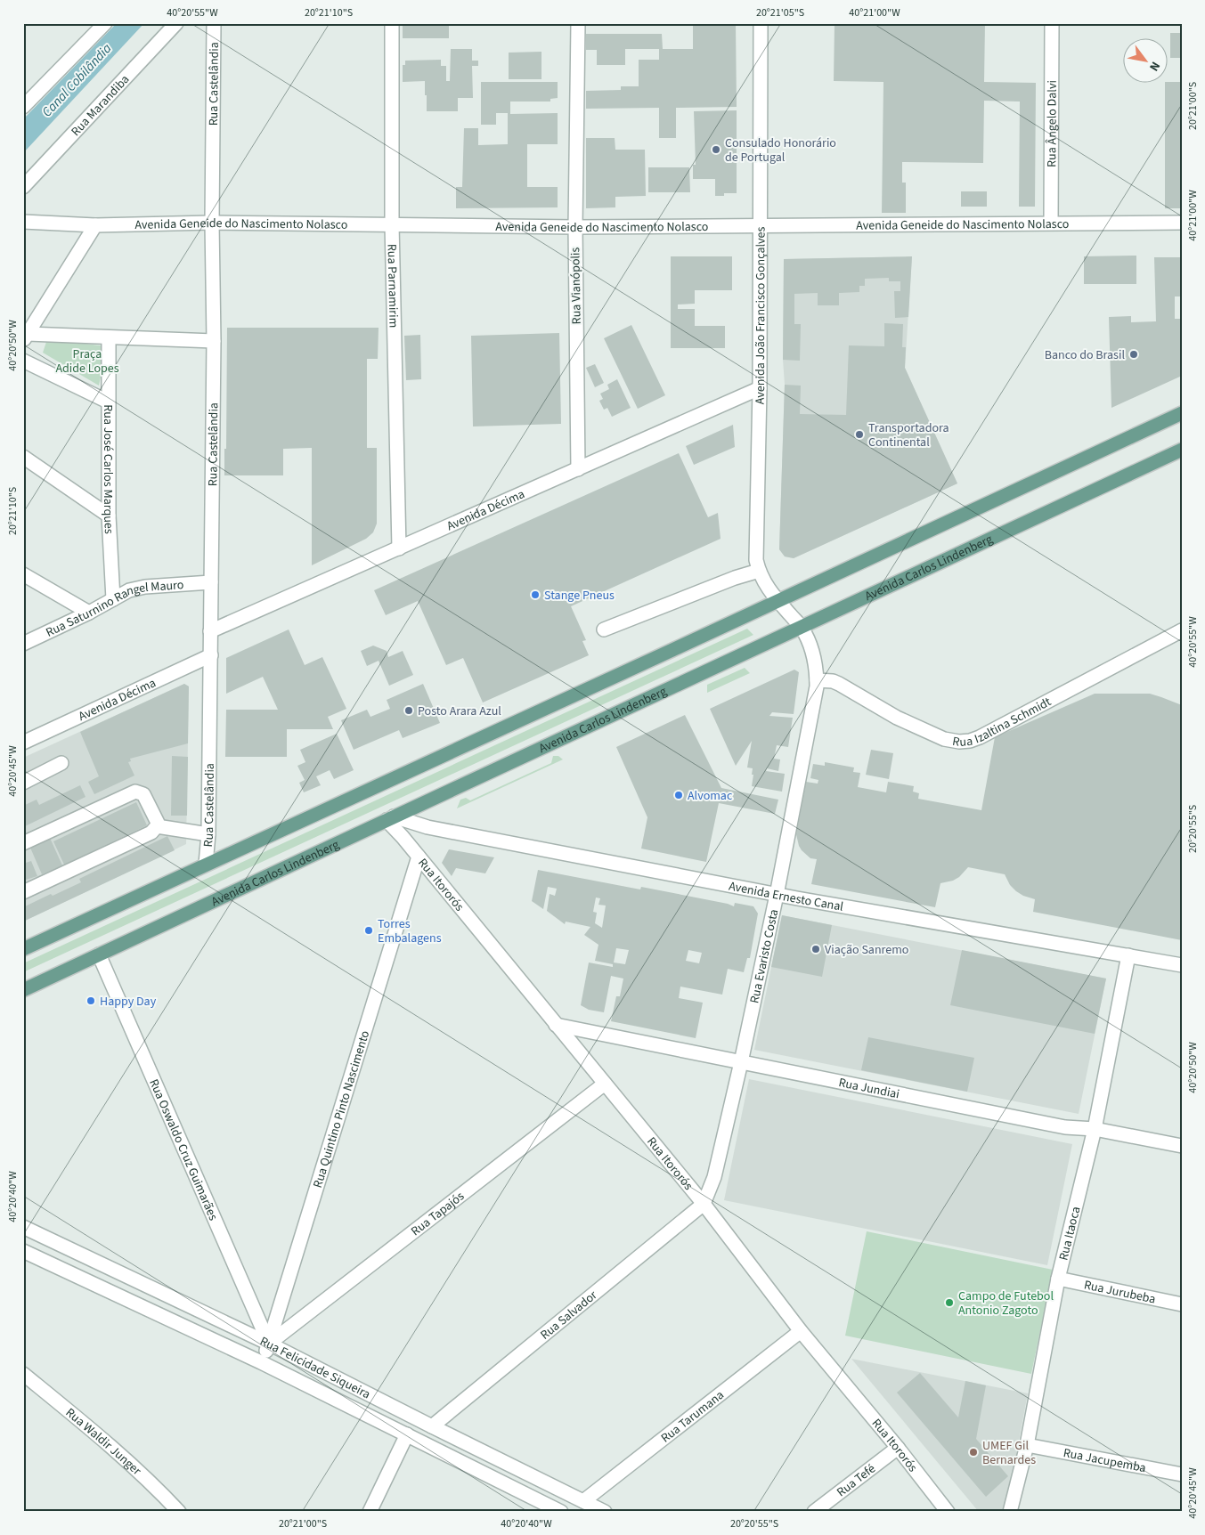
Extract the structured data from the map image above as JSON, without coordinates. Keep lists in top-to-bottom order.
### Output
{
  "streets": {
    "main road": ["Avenida Carlos Lindenberg"],
    "street": [
      "Rua Castelândia",
      "Rua Marandiba",
      "Rua Ângelo Dalvi",
      "Avenida Geneide do Nascimento Nolasco",
      "Rua Parnamirim",
      "Rua Vianópolis",
      "Avenida João Francisco Gonçalves",
      "Rua José Carlos Marques",
      "Avenida Décima",
      "Rua Saturnino Rangel Mauro",
      "Rua Izaltina Schmidt",
      "Rua Itororós",
      "Avenida Ernesto Canal",
      "Rua Evaristo Costa",
      "Rua Jundiai",
      "Rua Quintino Pinto Nascimento",
      "Rua Oswaldo Cruz Guimarães",
      "Rua Tapajós",
      "Rua Itaoca",
      "Rua Jurubeba",
      "Rua Salvador",
      "Rua Felicidade Siqueira",
      "Rua Tarumana",
      "Rua Waldir Junger",
      "Rua Jacupemba",
      "Rua Tefé"
    ]
  },
  "crossings": [
    ["Rua Castelândia", "Avenida Geneide do Nascimento Nolasco"],
    ["Rua Castelândia", "Avenida Décima"],
    ["Rua Castelândia", "Rua Saturnino Rangel Mauro"],
    ["Rua Ângelo Dalvi", "Avenida Geneide do Nascimento Nolasco"],
    ["Avenida Geneide do Nascimento Nolasco", "Rua Parnamirim"],
    ["Avenida Geneide do Nascimento Nolasco", "Rua Vianópolis"],
    ["Avenida Geneide do Nascimento Nolasco", "Avenida João Francisco Gonçalves"],
    ["Rua Parnamirim", "Avenida Décima"],
    ["Rua Vianópolis", "Avenida Décima"],
    ["Avenida João Francisco Gonçalves", "Avenida Décima"],
    ["Rua José Carlos Marques", "Rua Saturnino Rangel Mauro"],
    ["Avenida Carlos Lindenberg", "Rua Itororós"],
    ["Avenida Carlos Lindenberg", "Avenida Ernesto Canal"],
    ["Avenida Carlos Lindenberg", "Rua Evaristo Costa"],
    ["Avenida Carlos Lindenberg", "Rua Oswaldo Cruz Guimarães"],
    ["Rua Izaltina Schmidt", "Rua Evaristo Costa"],
    ["Rua Itororós", "Avenida Ernesto Canal"],
    ["Rua Itororós", "Rua Evaristo Costa"],
    ["Rua Itororós", "Rua Jundiai"],
    ["Rua Itororós", "Rua Quintino Pinto Nascimento"],
    ["Rua Itororós", "Rua Tapajós"],
    ["Rua Itororós", "Rua Salvador"],
    ["Rua Itororós", "Rua Tarumana"],
    ["Rua Itororós", "Rua Tefé"],
    ["Avenida Ernesto Canal", "Rua Evaristo Costa"],
    ["Avenida Ernesto Canal", "Rua Itaoca"],
    ["Rua Evaristo Costa", "Rua Jundiai"],
    ["Rua Evaristo Costa", "Rua Salvador"],
    ["Rua Jundiai", "Rua Itaoca"],
    ["Rua Quintino Pinto Nascimento", "Rua Oswaldo Cruz Guimarães"],
    ["Rua Quintino Pinto Nascimento", "Rua Tapajós"],
    ["Rua Quintino Pinto Nascimento", "Rua Felicidade Siqueira"],
    ["Rua Oswaldo Cruz Guimarães", "Rua Tapajós"],
    ["Rua Oswaldo Cruz Guimarães", "Rua Felicidade Siqueira"],
    ["Rua Tapajós", "Rua Felicidade Siqueira"],
    ["Rua Itaoca", "Rua Jurubeba"],
    ["Rua Itaoca", "Rua Jacupemba"],
    ["Rua Salvador", "Rua Felicidade Siqueira"],
    ["Rua Felicidade Siqueira", "Rua Tarumana"]
  ],
  "water": ["Canal Cobilândia"],
  "parks": ["Praça Adide Lopes"],
  "places": [
    "Consulado Honorário de Portugal",
    "Banco do Brasil",
    "Transportadora Continental",
    "Stange Pneus",
    "Posto Arara Azul",
    "Alvomac",
    "Torres Embalagens",
    "Viação Sanremo",
    "Happy Day",
    "Campo de Futebol Antonio Zagoto",
    "UMEF Gil Bernardes"
  ],
  "north": "bottom right",
  "coordinates": [
    "40°20'55\"W",
    "20°21'10\"S",
    "20°21'05\"S",
    "40°21'00\"W",
    "20°21'00\"S",
    "40°20'50\"W",
    "40°20'45\"W",
    "20°20'55\"S",
    "40°20'40\"W"
  ]
}
